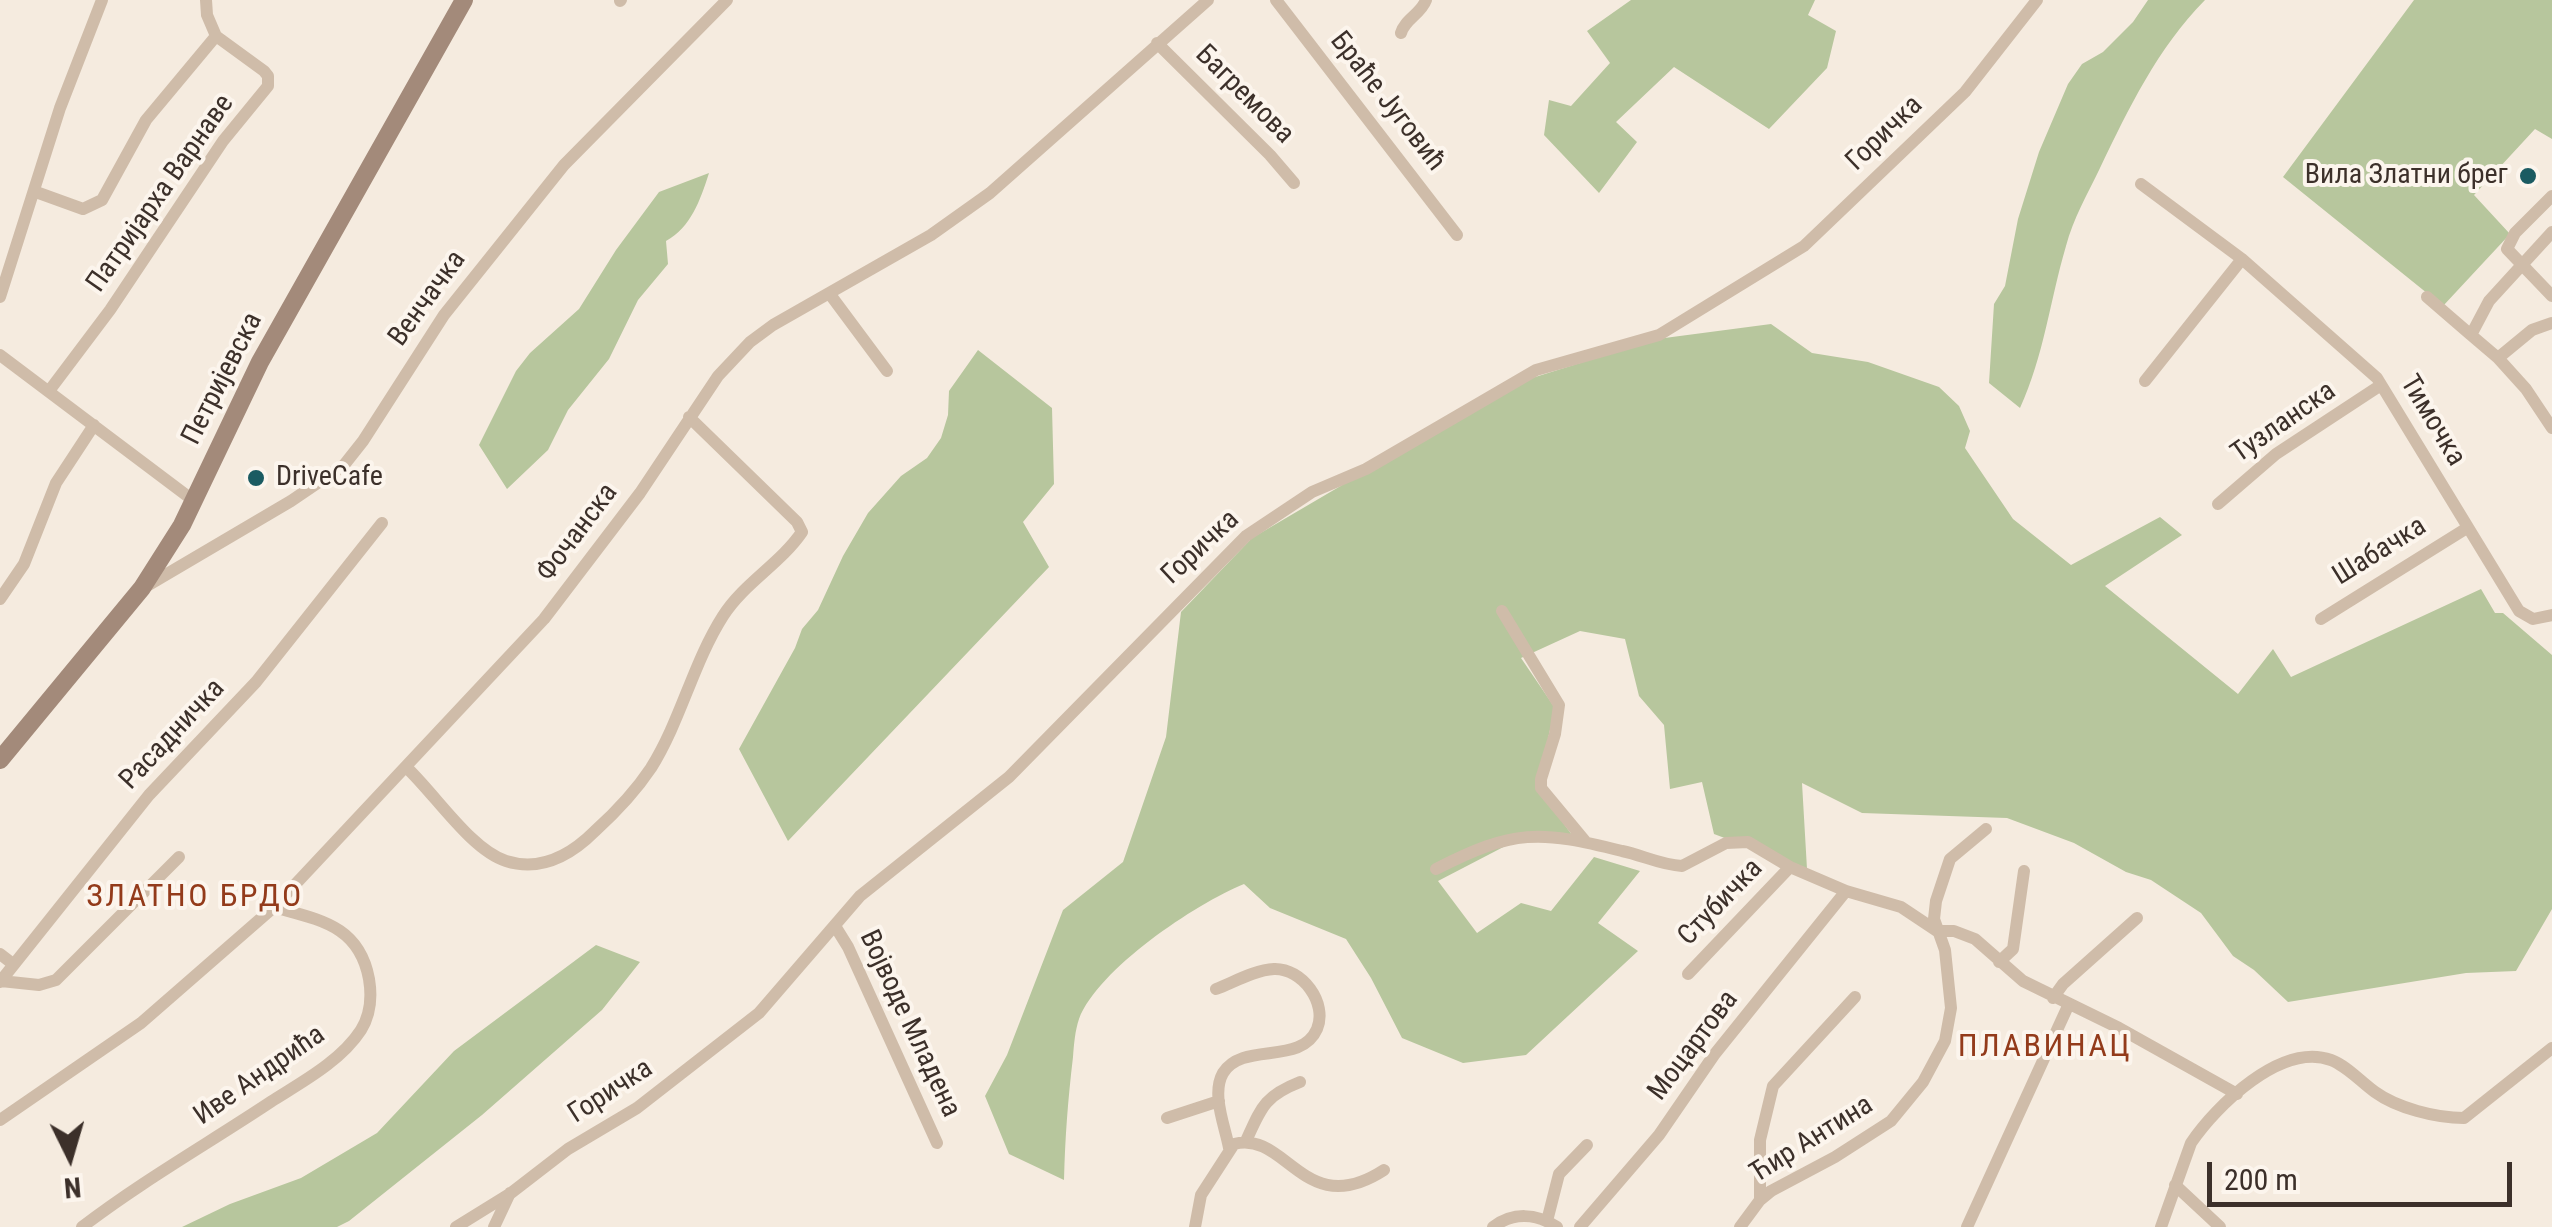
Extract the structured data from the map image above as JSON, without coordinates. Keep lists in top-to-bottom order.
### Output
{
  "streets": {
    "main road": ["Петријевска"],
    "street": [
      "Багремова",
      "Браће Југовић",
      "Горичка",
      "Патријарха Варнаве",
      "Венчачка",
      "Тимочка",
      "Тузланска",
      "Фочанска",
      "Шабачка",
      "Расадничка",
      "Стубичка",
      "Војводе Младена",
      "Моцартова",
      "Иве Андрића",
      "Ћир Антина"
    ]
  },
  "crossings": [
    ["Багремова", "Фочанска"],
    ["Горичка", "Војводе Младена"],
    ["Венчачка", "Петријевска"],
    ["Тимочка", "Тузланска"],
    ["Тимочка", "Шабачка"],
    ["Фочанска", "Иве Андрића"]
  ],
  "districts": ["ЗЛАТНО БРДО", "ПЛАВИНАЦ"],
  "places": ["Вила Златни брег", "DriveCafe"],
  "scale_bar": "200 m",
  "north": "bottom"
}
